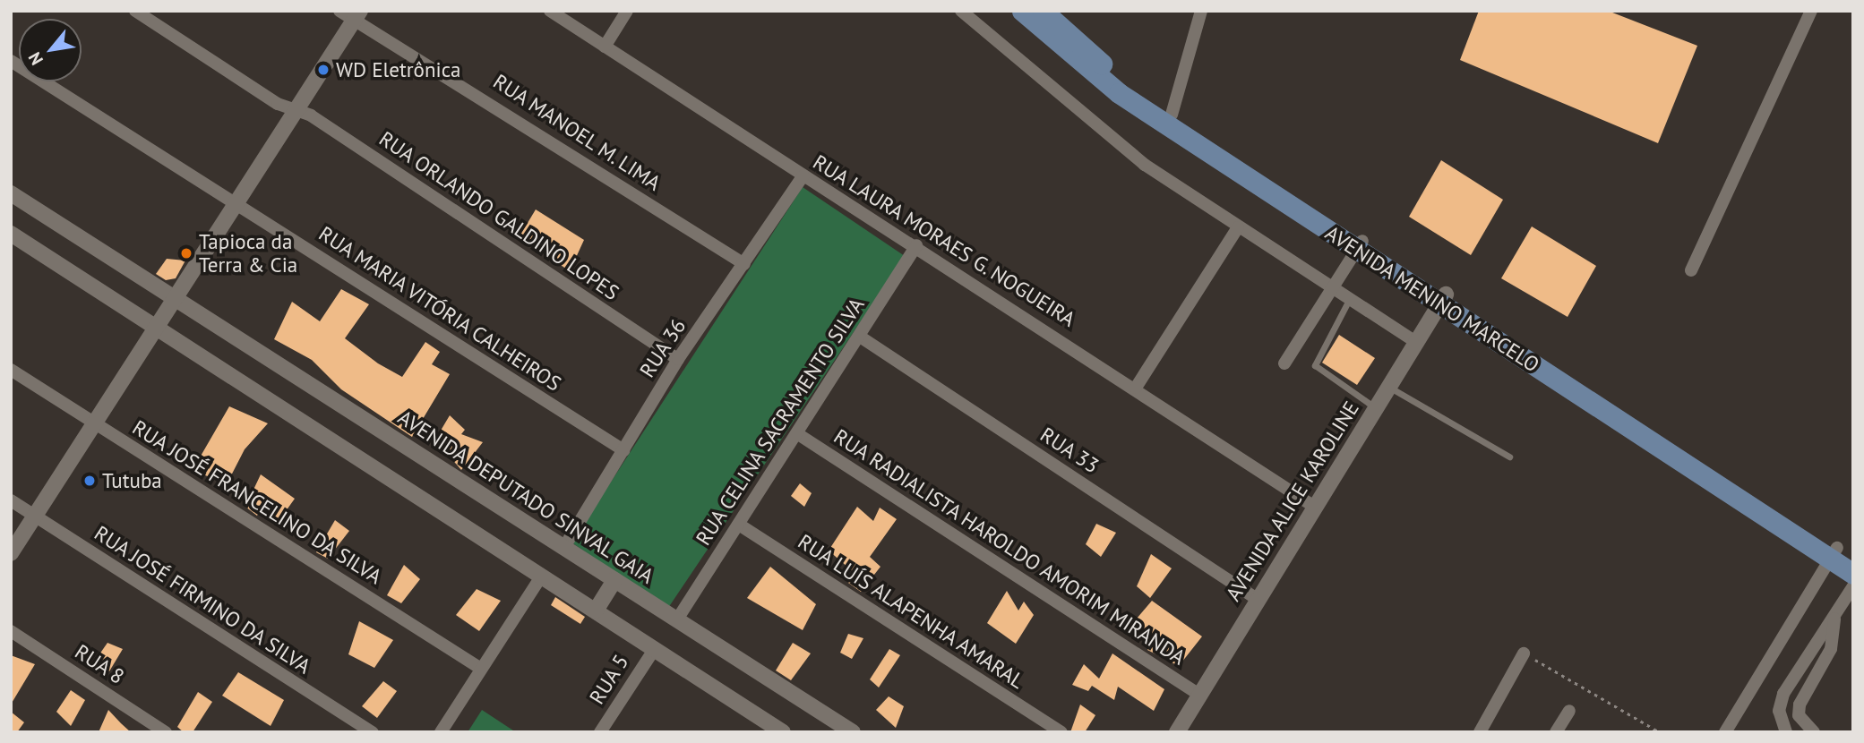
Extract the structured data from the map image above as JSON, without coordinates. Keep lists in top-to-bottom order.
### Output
{
  "streets": {
    "main road": ["AVENIDA MENINO MARCELO"],
    "street": [
      "RUA MANOEL M. LIMA",
      "RUA ORLANDO GALDINO LOPES",
      "RUA LAURA MORAES G. NOGUEIRA",
      "RUA MARIA VITÓRIA CALHEIROS",
      "RUA 36",
      "RUA CELINA SACRAMENTO SILVA",
      "RUA 33",
      "AVENIDA DEPUTADO SINVAL GAIA",
      "AVENIDA ALICE KAROLINE",
      "RUA JOSÉ FRANCELINO DA SILVA",
      "RUA RADIALISTA HAROLDO AMORIM MIRANDA",
      "RUA JOSÉ FIRMINO DA SILVA",
      "RUA LUÍS ALAPENHA AMARAL",
      "RUA 8",
      "RUA 5"
    ]
  },
  "crossings": [
    ["RUA MANOEL M. LIMA", "RUA 36"],
    ["RUA ORLANDO GALDINO LOPES", "RUA 36"],
    ["RUA LAURA MORAES G. NOGUEIRA", "RUA 36"],
    ["RUA LAURA MORAES G. NOGUEIRA", "RUA CELINA SACRAMENTO SILVA"],
    ["RUA LAURA MORAES G. NOGUEIRA", "AVENIDA ALICE KAROLINE"],
    ["AVENIDA MENINO MARCELO", "AVENIDA ALICE KAROLINE"],
    ["RUA MARIA VITÓRIA CALHEIROS", "RUA 36"],
    ["RUA 36", "AVENIDA DEPUTADO SINVAL GAIA"],
    ["RUA CELINA SACRAMENTO SILVA", "RUA 33"],
    ["RUA CELINA SACRAMENTO SILVA", "AVENIDA DEPUTADO SINVAL GAIA"],
    ["RUA CELINA SACRAMENTO SILVA", "RUA RADIALISTA HAROLDO AMORIM MIRANDA"],
    ["RUA CELINA SACRAMENTO SILVA", "RUA LUÍS ALAPENHA AMARAL"],
    ["RUA 33", "AVENIDA ALICE KAROLINE"],
    ["AVENIDA ALICE KAROLINE", "RUA RADIALISTA HAROLDO AMORIM MIRANDA"]
  ],
  "places": ["WD Eletrônica", "Tapioca da Terra & Cia", "Tutuba"],
  "north": "bottom left"
}
